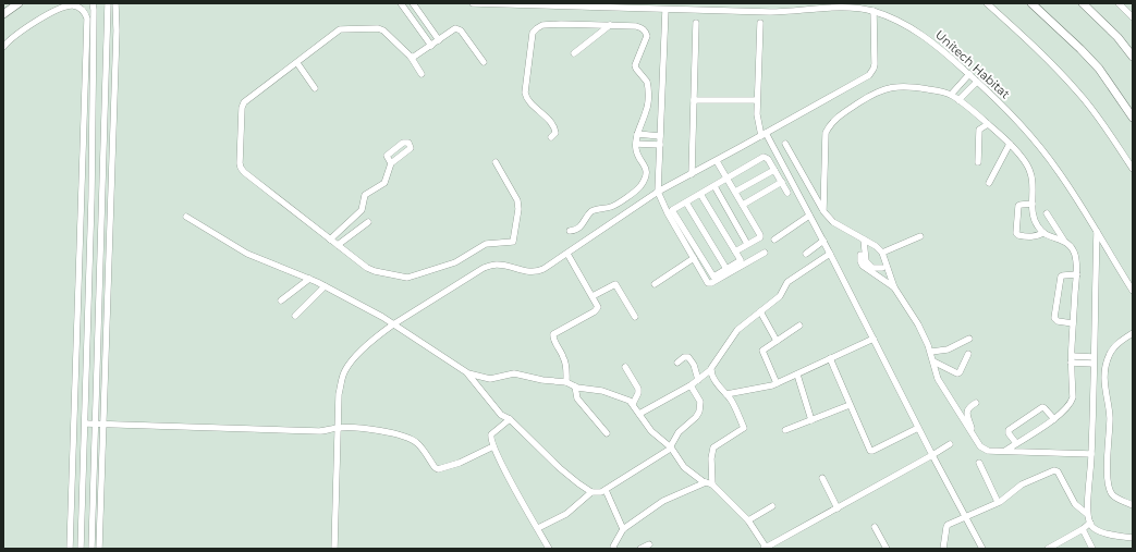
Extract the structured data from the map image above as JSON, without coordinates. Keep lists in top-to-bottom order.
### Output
{
  "streets": {
    "street": ["Unitech Habitat"]
  }
}
